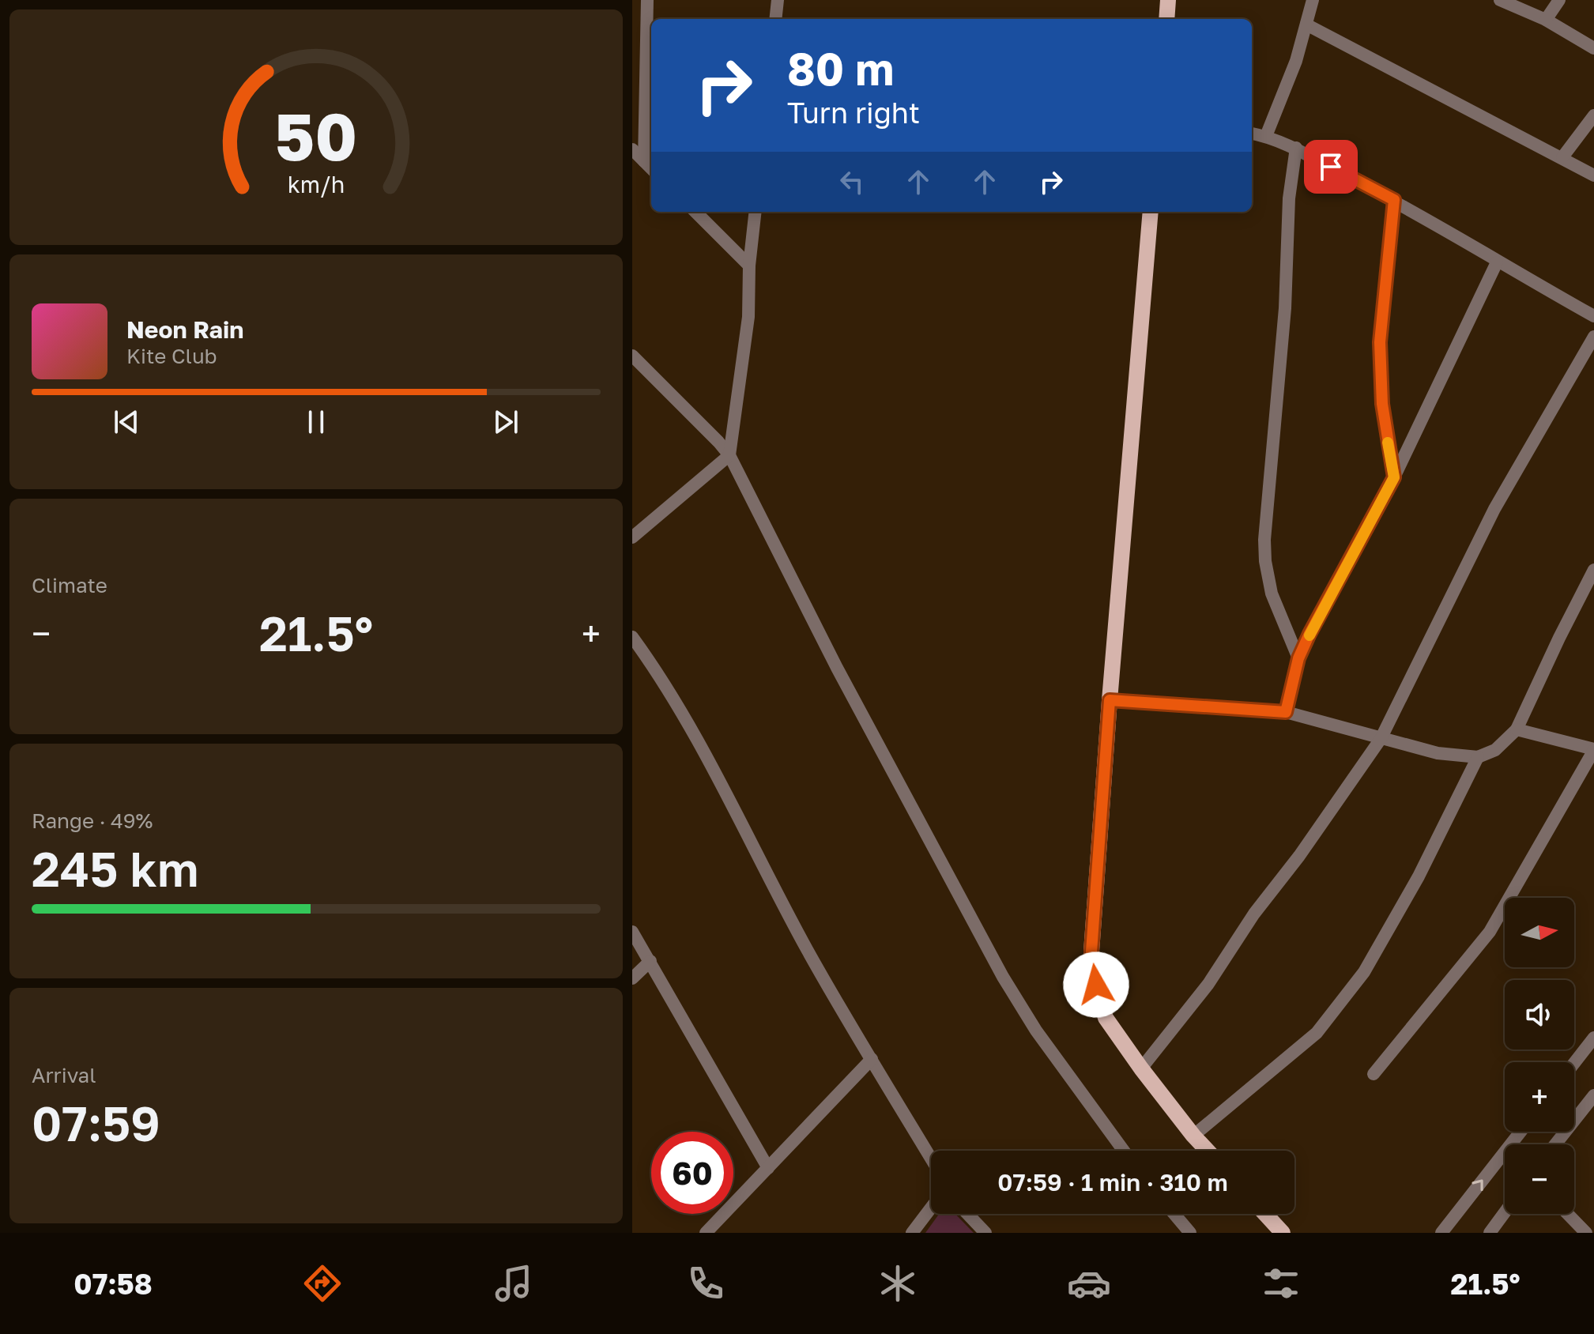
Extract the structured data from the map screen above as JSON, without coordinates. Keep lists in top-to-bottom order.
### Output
{
  "north": "right",
  "page": {
    "turn": ["80 m", "Turn right"],
    "song": ["Neon Rain", "Kite Club"],
    "tile": [
      "Climate",
      ["Range · 49%", "245 km"],
      ["Arrival", "07:59"]
    ],
    "heat": ["−", "21.5°", "+"],
    "map_buttons": ["+", "−"],
    "limit": "60",
    "trip": "07:59 · 1 min · 310 m",
    "tabs": ["07:58", "21.5°"],
    "gauge": ["50", "km/h"]
  }
}
